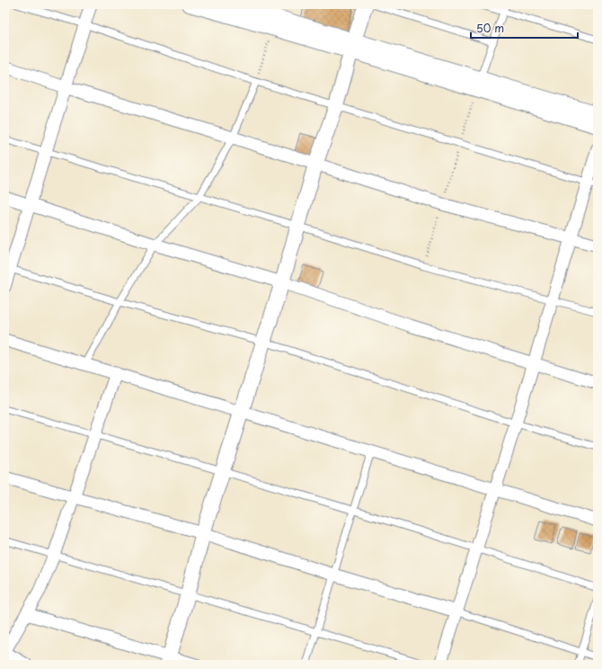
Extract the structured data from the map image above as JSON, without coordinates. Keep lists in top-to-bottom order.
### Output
{
  "scale_bar": "50 m"
}
